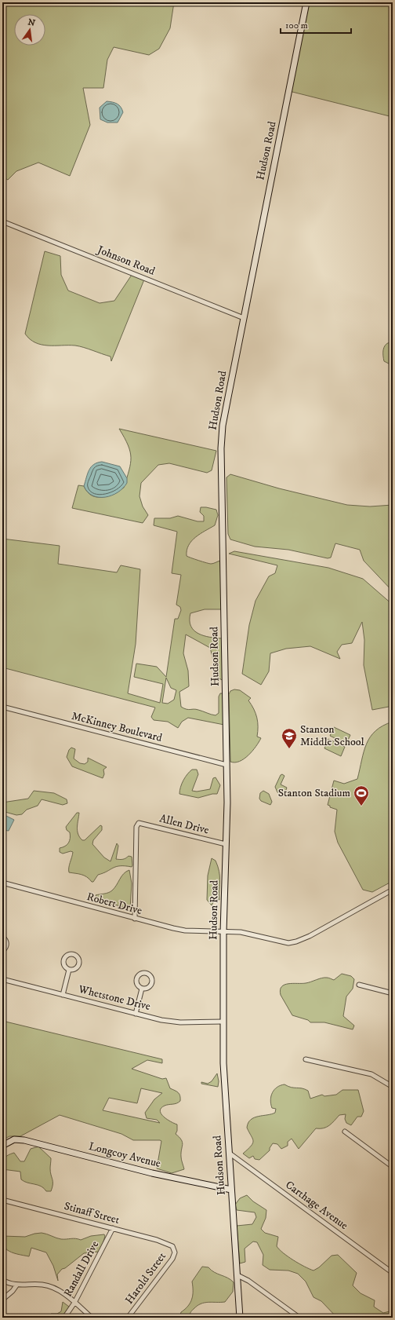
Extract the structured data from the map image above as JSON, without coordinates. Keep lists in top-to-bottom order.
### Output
{
  "streets": {
    "street": [
      "Hudson Road",
      "Johnson Road",
      "McKinney Boulevard",
      "Allen Drive",
      "Robert Drive",
      "Whetstone Drive",
      "Longcoy Avenue",
      "Carthage Avenue",
      "Stinaff Street",
      "Randall Drive",
      "Harold Street"
    ]
  },
  "crossings": [
    ["Hudson Road", "Johnson Road"],
    ["Hudson Road", "McKinney Boulevard"],
    ["Hudson Road", "Allen Drive"],
    ["Hudson Road", "Robert Drive"],
    ["Hudson Road", "Whetstone Drive"],
    ["Hudson Road", "Longcoy Avenue"],
    ["Hudson Road", "Carthage Avenue"],
    ["Allen Drive", "Robert Drive"],
    ["Stinaff Street", "Randall Drive"],
    ["Stinaff Street", "Harold Street"]
  ],
  "places": {
    "school or university": ["Stanton Middle School"],
    "sports": ["Stanton Stadium"]
  },
  "scale_bar": "100 m",
  "north": "top"
}
